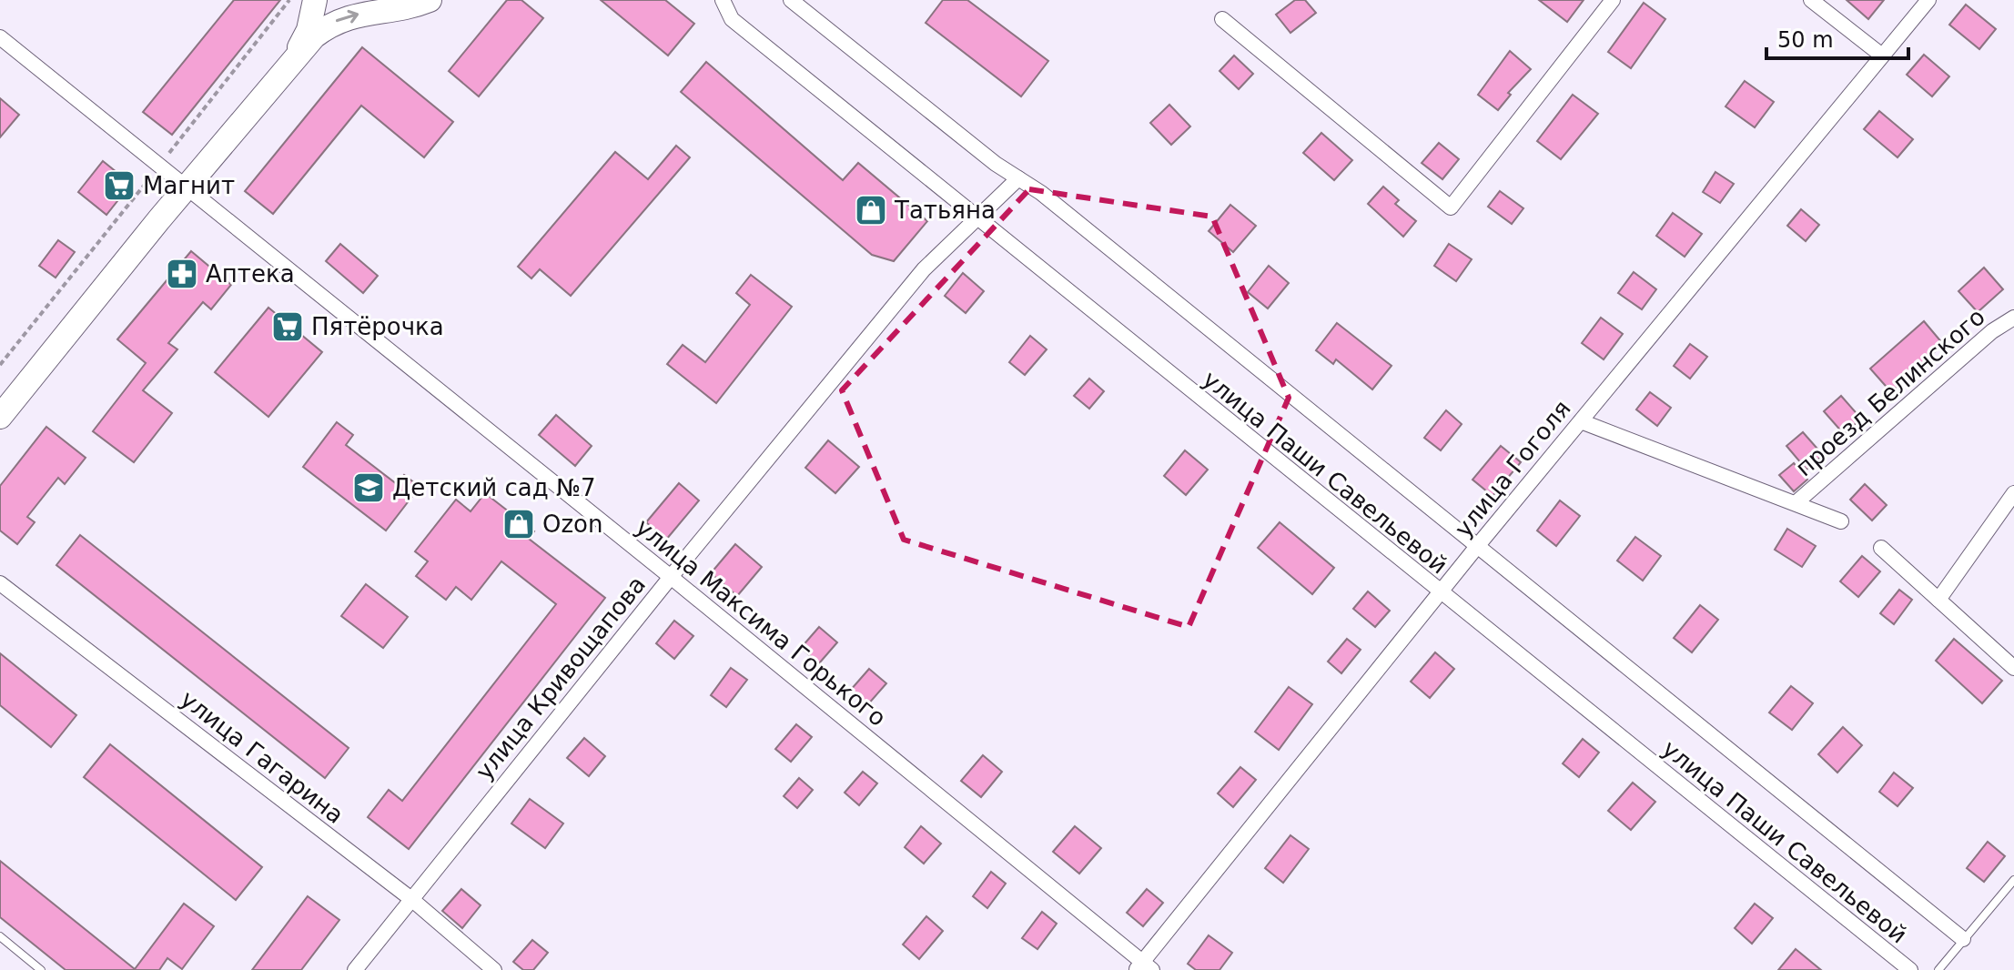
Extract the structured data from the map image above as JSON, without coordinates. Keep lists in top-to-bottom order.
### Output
{
  "streets": {
    "street": [
      "проезд Белинского",
      "улица Гоголя",
      "улица Паши Савельевой",
      "улица Максима Горького",
      "улица Кривощапова",
      "улица Гагарина"
    ]
  },
  "crossings": [
    ["улица Гоголя", "улица Паши Савельевой"],
    ["улица Гоголя", "улица Максима Горького"],
    ["улица Паши Савельевой", "улица Кривощапова"],
    ["улица Максима Горького", "улица Кривощапова"],
    ["улица Кривощапова", "улица Гагарина"]
  ],
  "places": {
    "supermarket": ["Магнит", "Пятёрочка"],
    "shop": ["Татьяна", "Ozon"],
    "pharmacy": ["Аптека"],
    "school or university": ["Детский сад №7"]
  },
  "scale_bar": "50 m"
}
